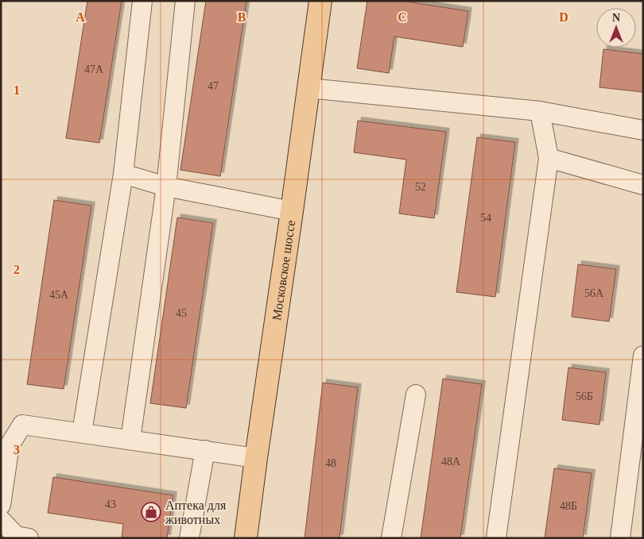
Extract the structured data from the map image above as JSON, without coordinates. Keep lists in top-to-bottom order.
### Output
{
  "streets": {
    "main road": ["Московское шоссе"]
  },
  "places": {
    "shop": ["Аптека для животных"]
  },
  "house_numbers": [
    "47А",
    "47",
    "52",
    "54",
    "56А",
    "45А",
    "45",
    "56Б",
    "48А",
    "48",
    "43",
    "48Б"
  ],
  "north": "top",
  "grid": {
    "columns": [
      "A",
      "B",
      "C",
      "D"
    ],
    "rows": ["1", "2", "3"]
  }
}
